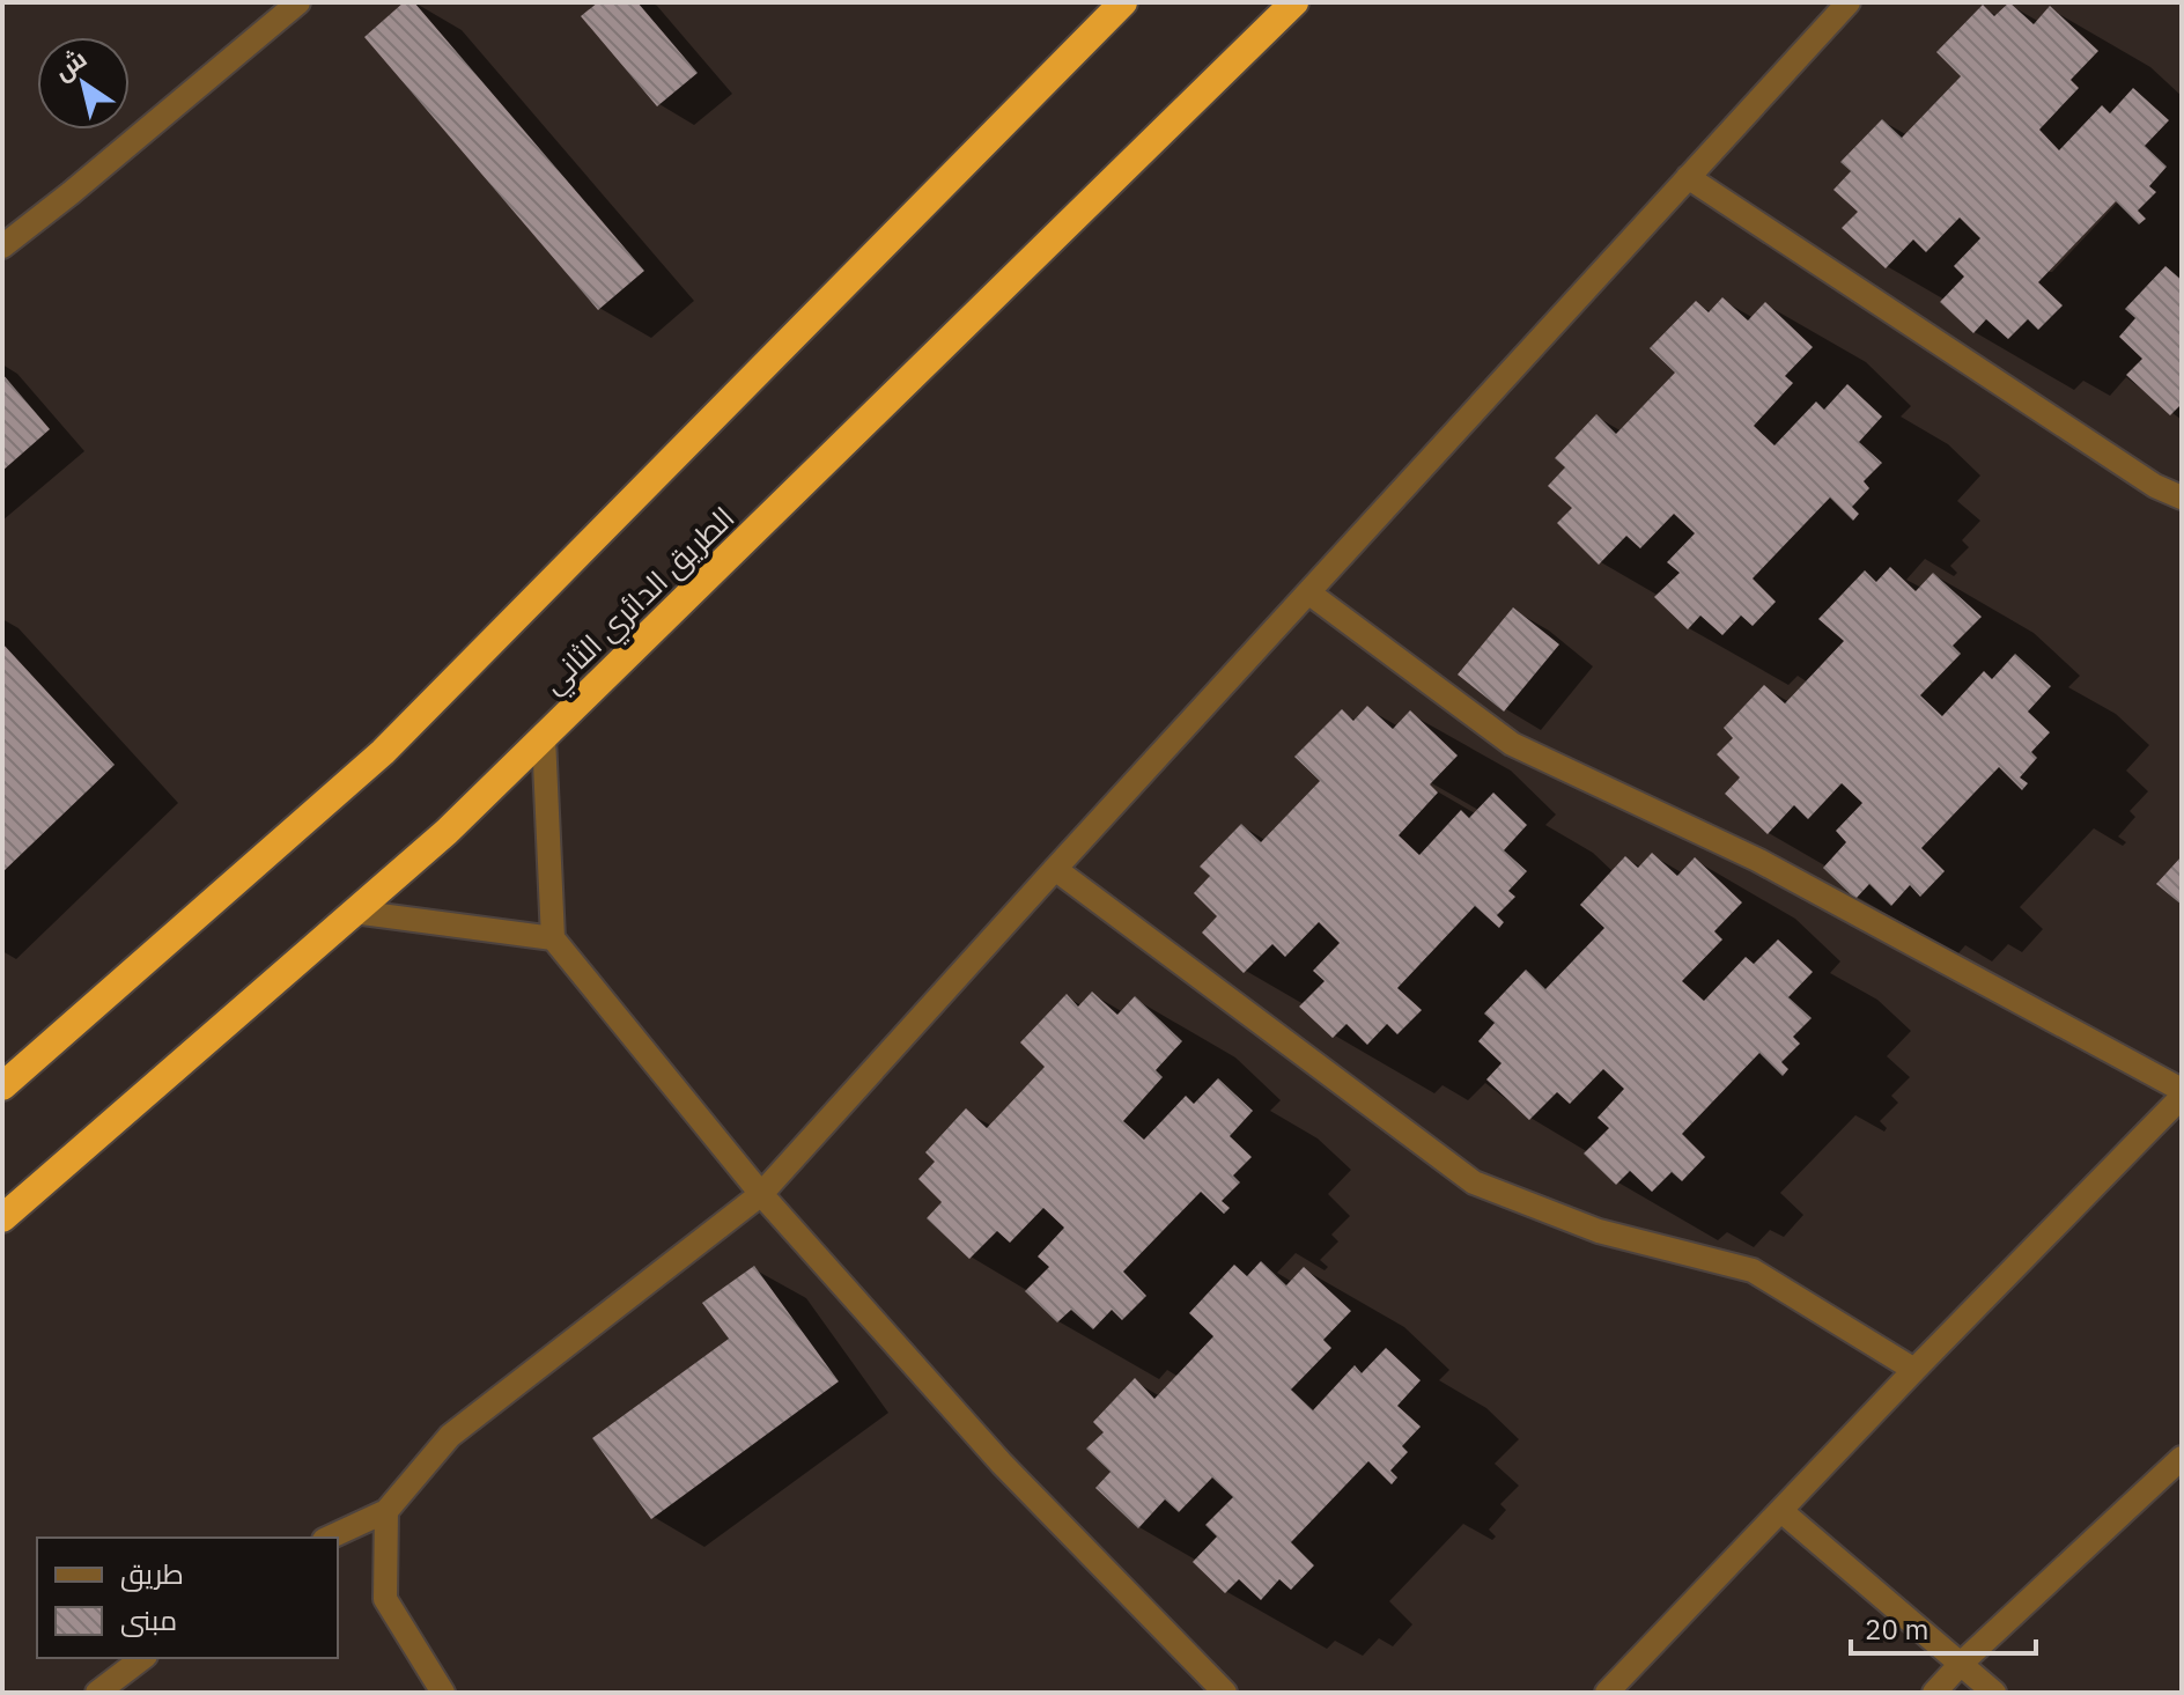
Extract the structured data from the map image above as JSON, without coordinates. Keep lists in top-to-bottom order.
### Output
{
  "streets": {
    "highway": ["الطريق الدائري الثاني"]
  },
  "legend": ["طريق", "مبنى"],
  "scale_bar": "20 m",
  "north": "top left"
}
